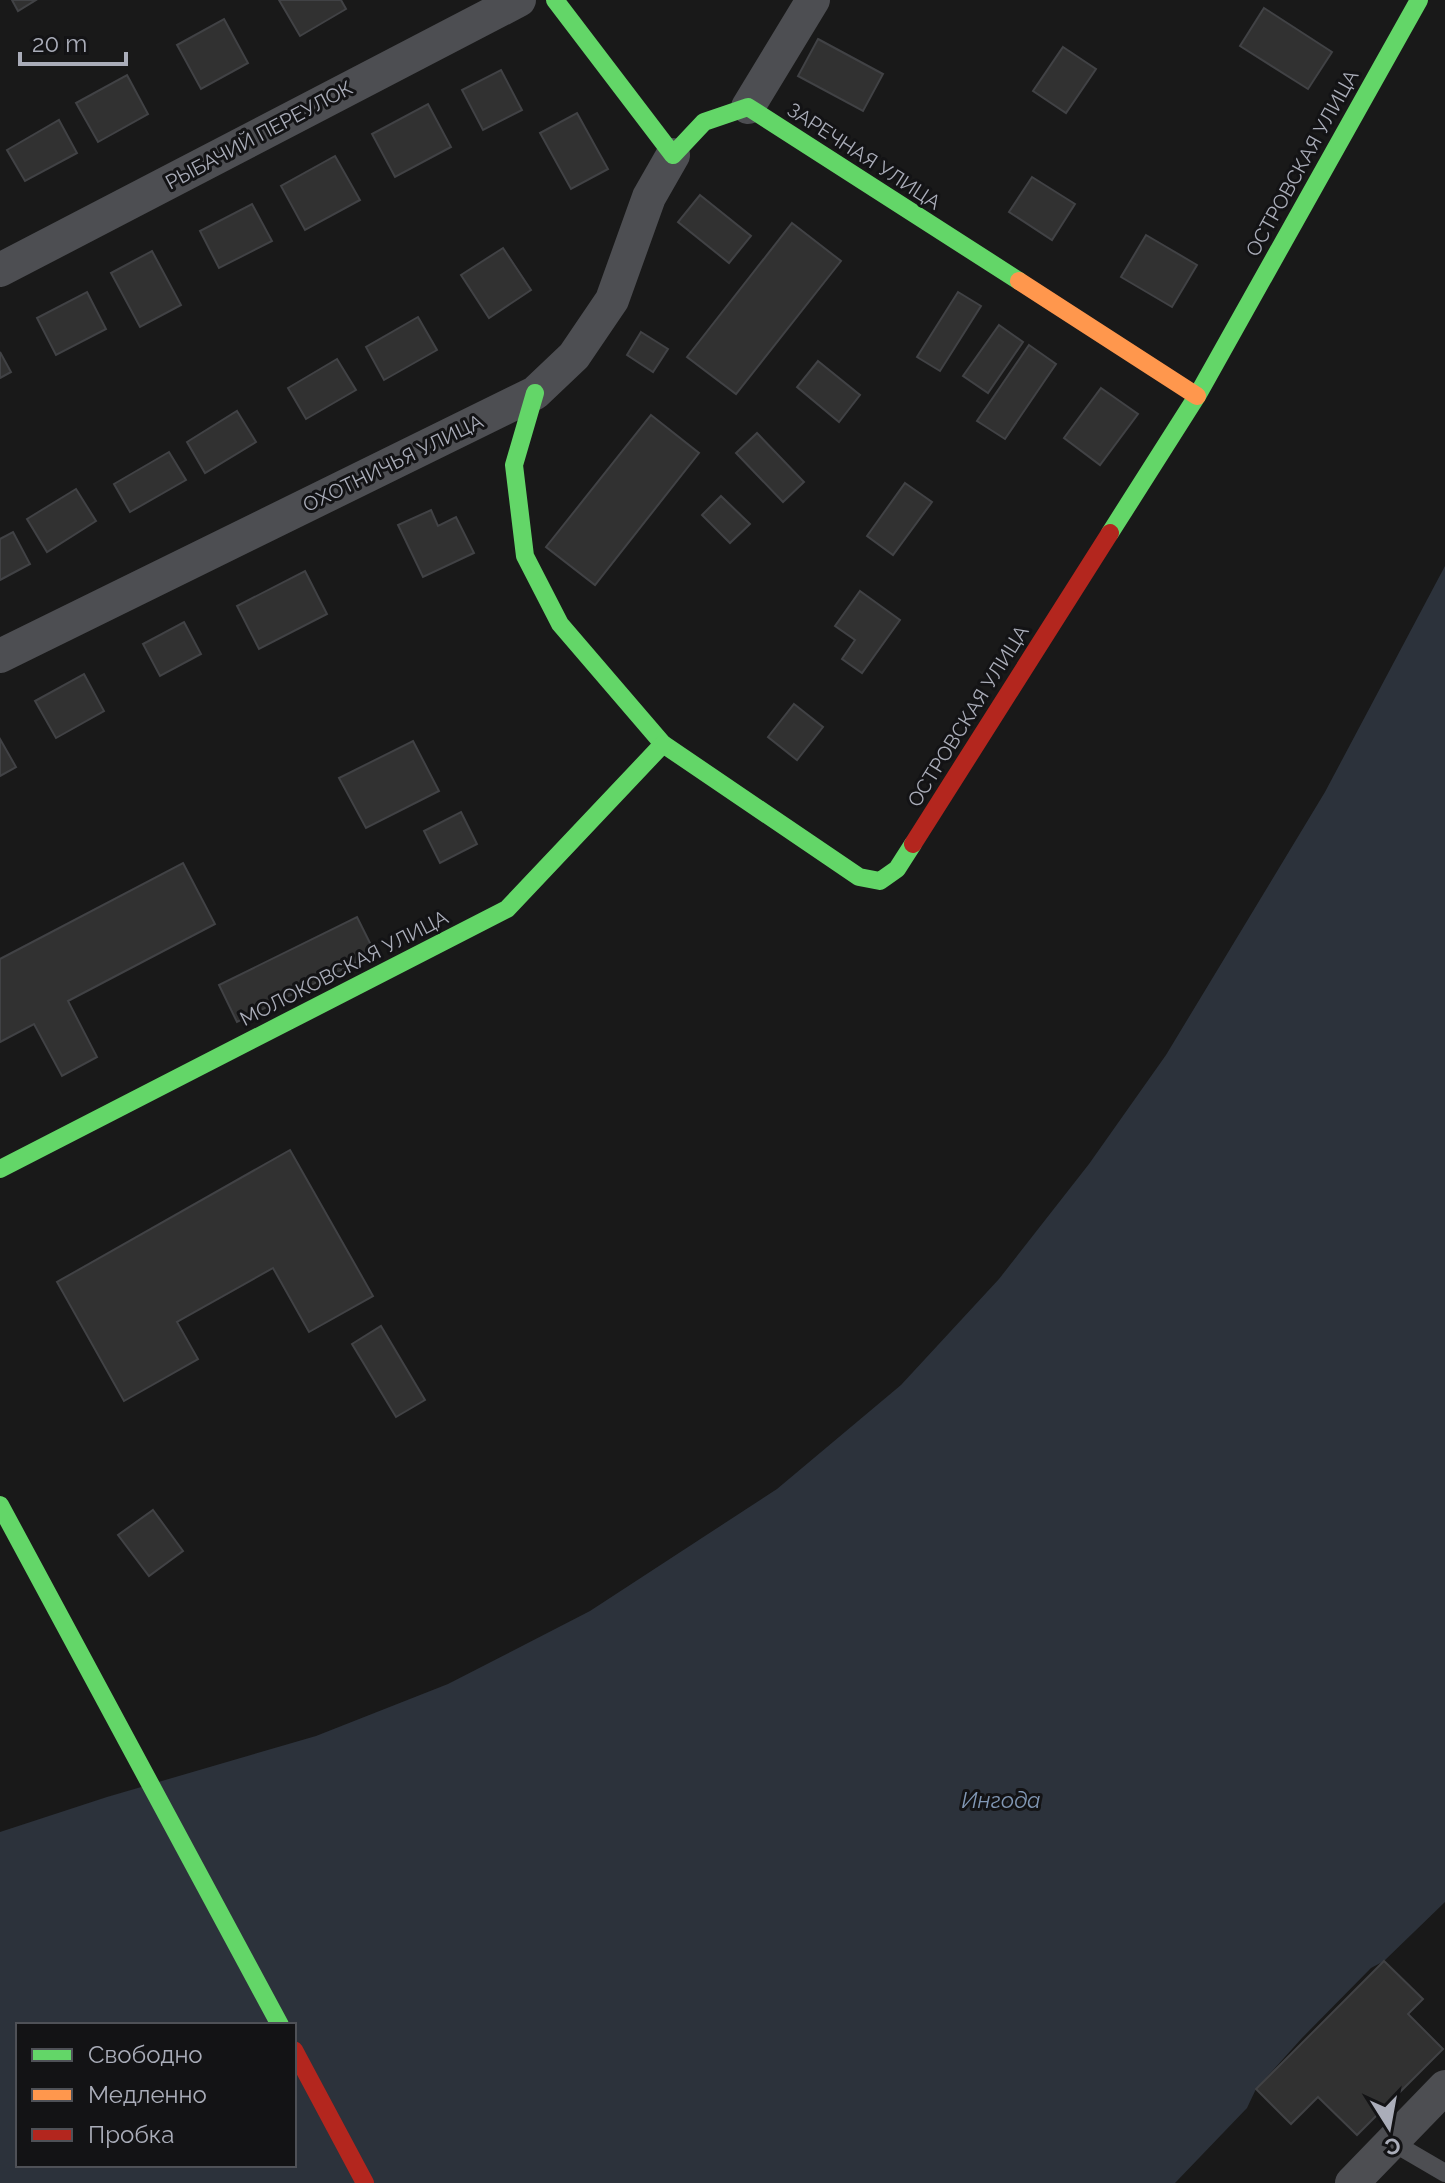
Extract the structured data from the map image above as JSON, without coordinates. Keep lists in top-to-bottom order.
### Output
{
  "streets": {
    "street": [
      "РЫБАЧИЙ ПЕРЕУЛОК",
      "ЗАРЕЧНАЯ УЛИЦА",
      "ОСТРОВСКАЯ УЛИЦА",
      "ОХОТНИЧЬЯ УЛИЦА",
      "МОЛОКОВСКАЯ УЛИЦА"
    ]
  },
  "crossings": [
    ["ЗАРЕЧНАЯ УЛИЦА", "ОСТРОВСКАЯ УЛИЦА"],
    ["ОСТРОВСКАЯ УЛИЦА", "ОХОТНИЧЬЯ УЛИЦА"],
    ["ОСТРОВСКАЯ УЛИЦА", "МОЛОКОВСКАЯ УЛИЦА"]
  ],
  "water": ["Ингода"],
  "legend": ["Свободно", "Медленно", "Пробка"],
  "scale_bar": "20 m",
  "north": "bottom"
}
